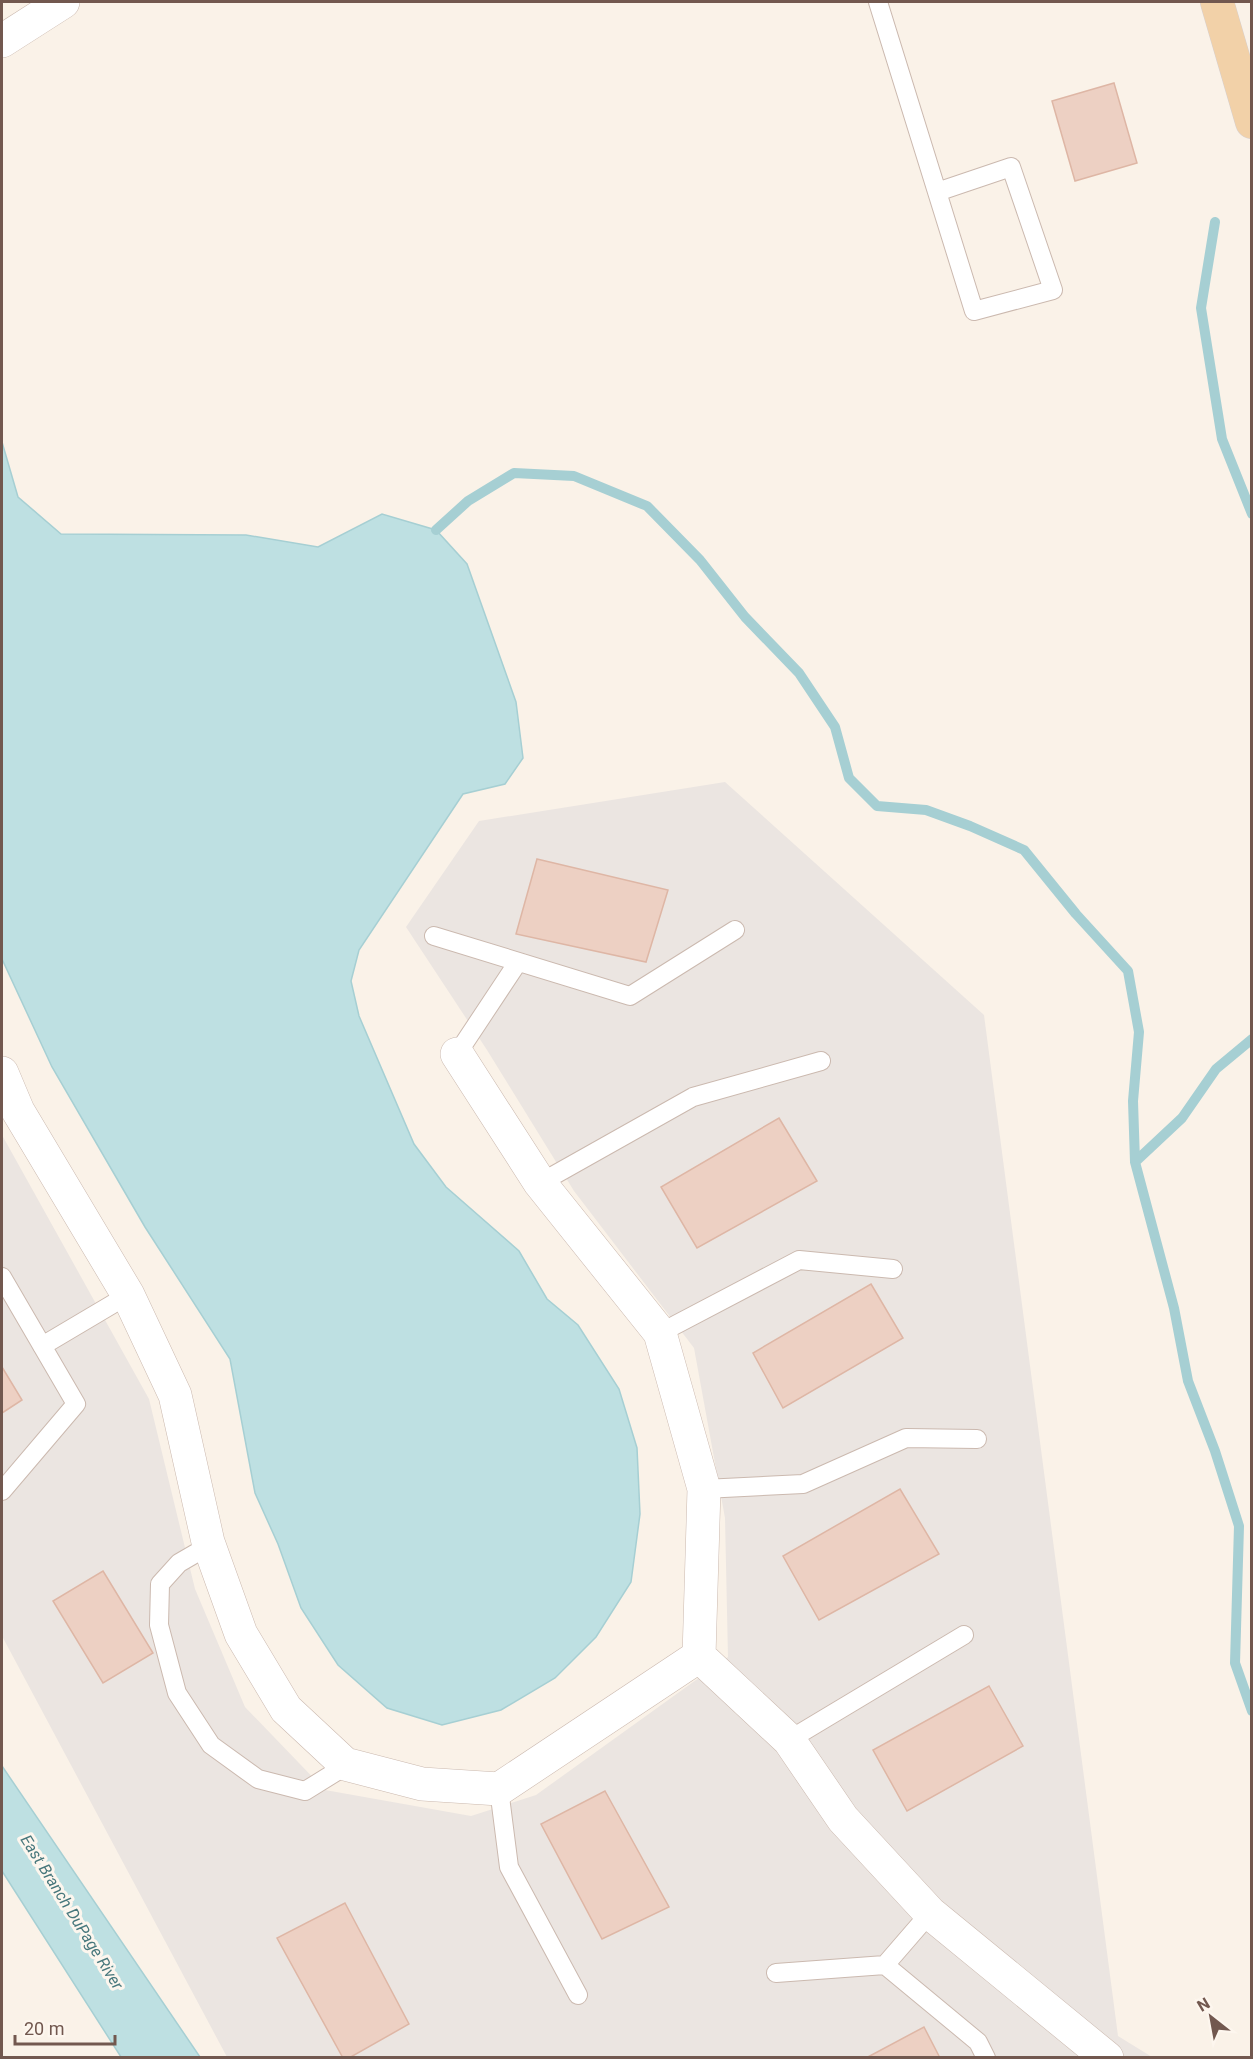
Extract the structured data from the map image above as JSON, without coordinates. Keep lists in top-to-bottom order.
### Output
{
  "water": ["East Branch DuPage River"],
  "scale_bar": "20 m",
  "north": "top left"
}
